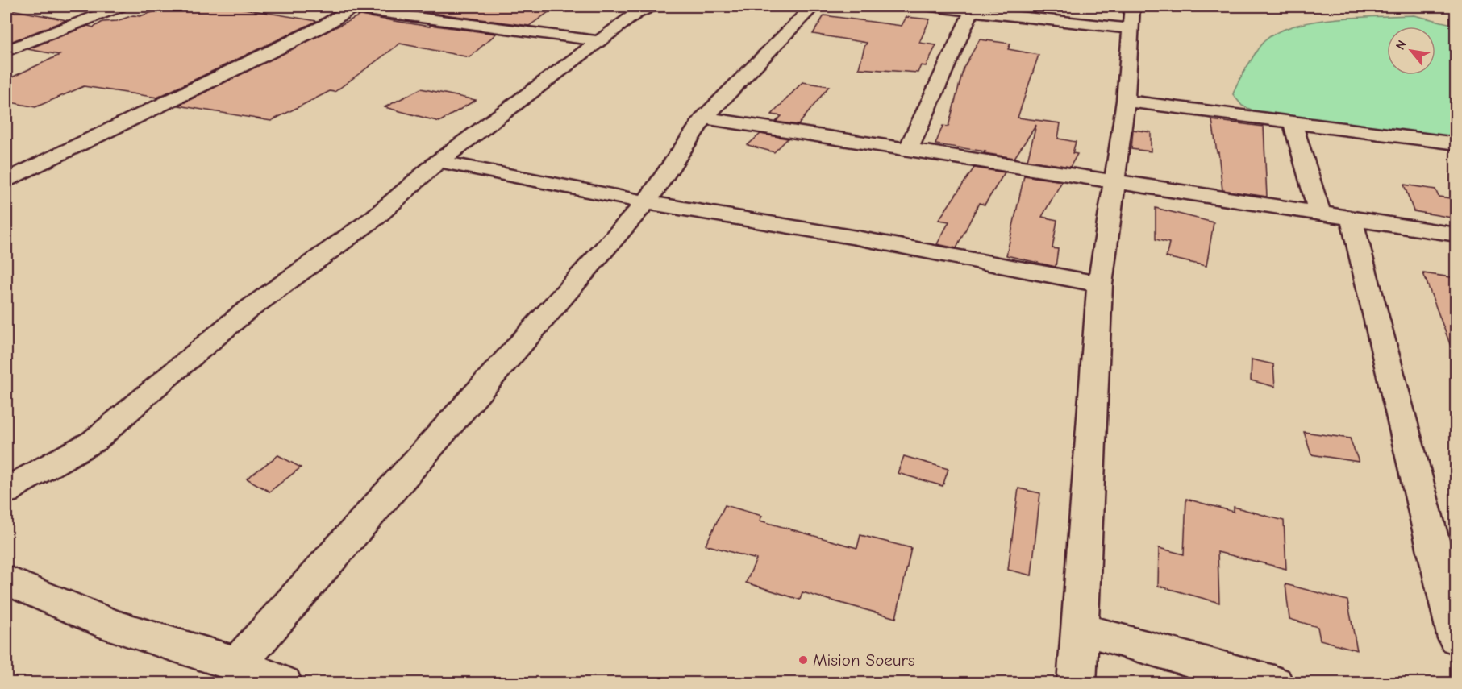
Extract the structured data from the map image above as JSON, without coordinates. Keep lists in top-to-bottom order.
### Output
{
  "places": ["Mision Soeurs"],
  "north": "top left"
}
